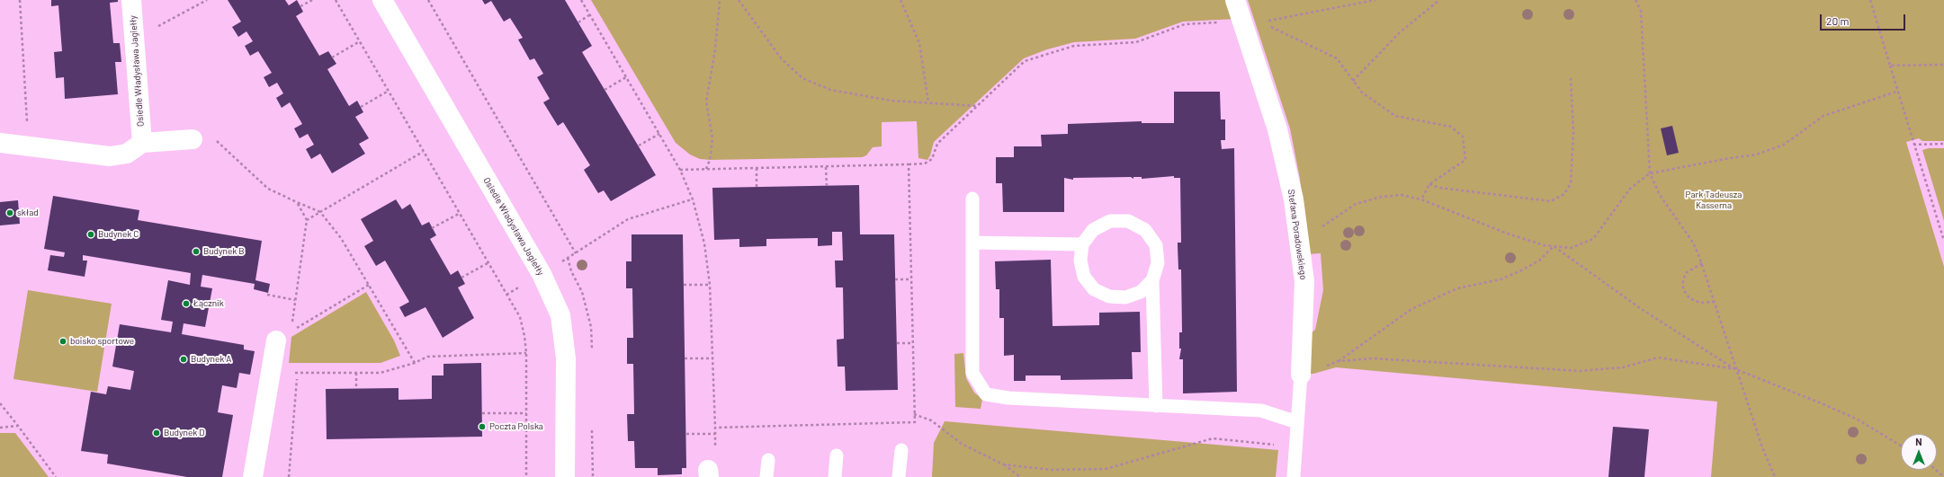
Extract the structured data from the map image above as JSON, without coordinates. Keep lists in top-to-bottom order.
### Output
{
  "streets": {
    "street": ["Osiedle Władysława Jagiełły", "Stefana Poradowskiego"]
  },
  "parks": ["Park Tadeusza Kasserna"],
  "places": [
    "skład",
    "Budynek C",
    "Budynek B",
    "Łącznik",
    "boisko sportowe",
    "Budynek A",
    "Poczta Polska",
    "Budynek D"
  ],
  "scale_bar": "20 m",
  "north": "top"
}
